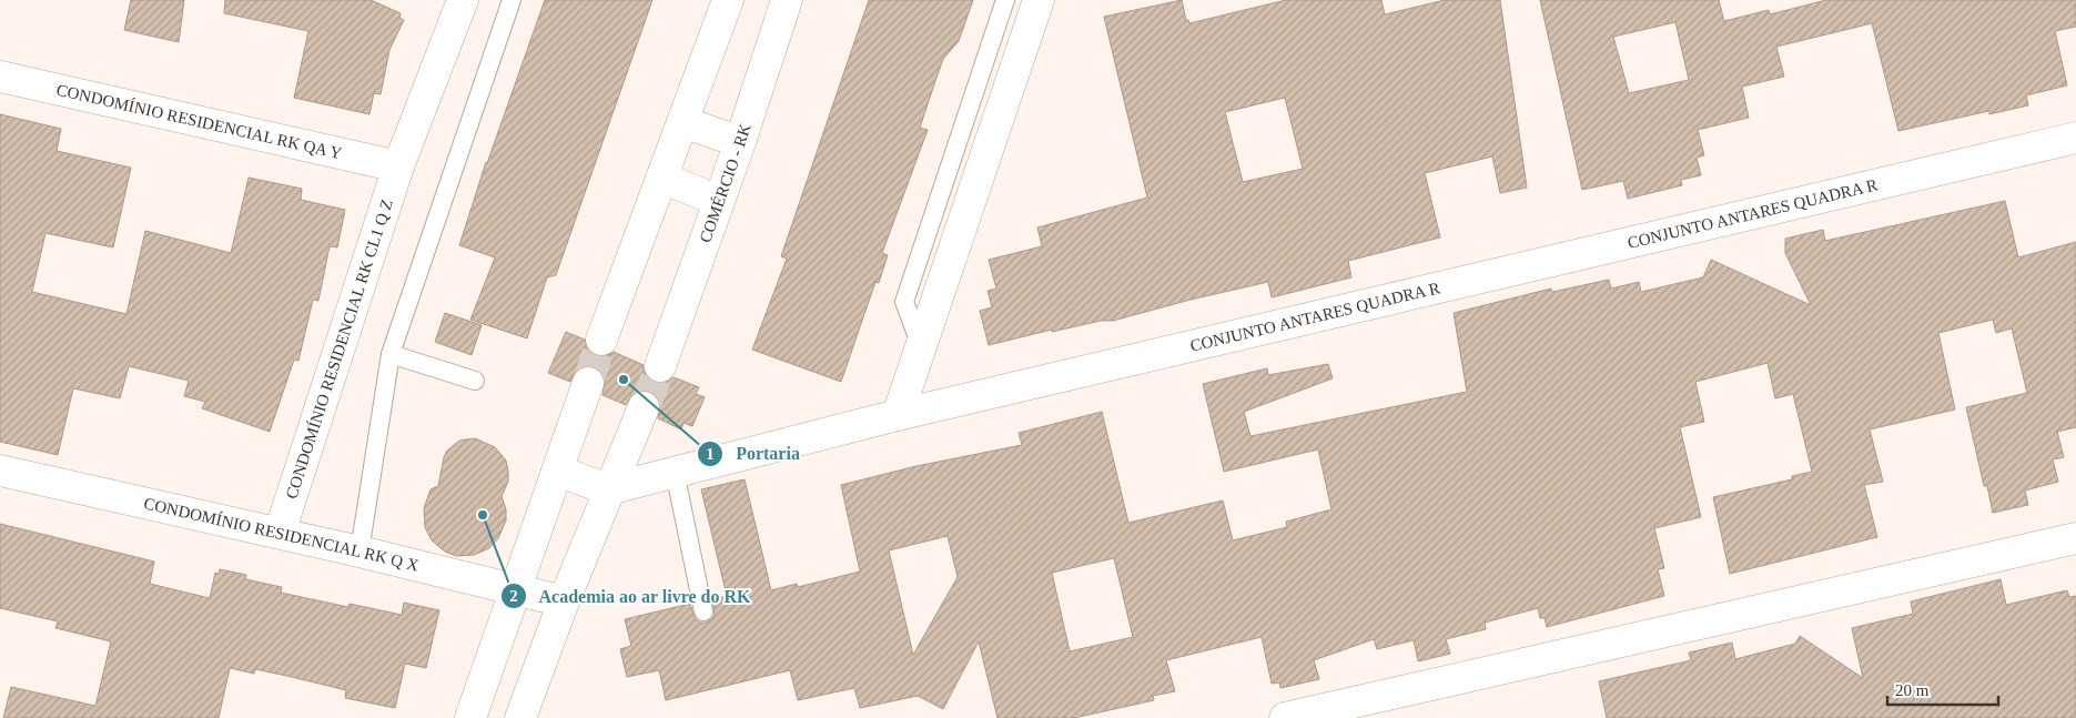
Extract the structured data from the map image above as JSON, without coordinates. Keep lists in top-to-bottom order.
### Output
{
  "streets": {
    "street": [
      "CONDOMÍNIO RESIDENCIAL RK QA Y",
      "COMÉRCIO - RK",
      "CONJUNTO ANTARES QUADRA R",
      "CONDOMÍNIO RESIDENCIAL RK CL1 Q Z",
      "CONDOMÍNIO RESIDENCIAL RK Q X"
    ]
  },
  "crossings": [
    ["CONDOMÍNIO RESIDENCIAL RK QA Y", "CONDOMÍNIO RESIDENCIAL RK CL1 Q Z"],
    ["CONDOMÍNIO RESIDENCIAL RK CL1 Q Z", "CONDOMÍNIO RESIDENCIAL RK Q X"]
  ],
  "places": ["Portaria", "Academia ao ar livre do RK"],
  "scale_bar": "20 m"
}
